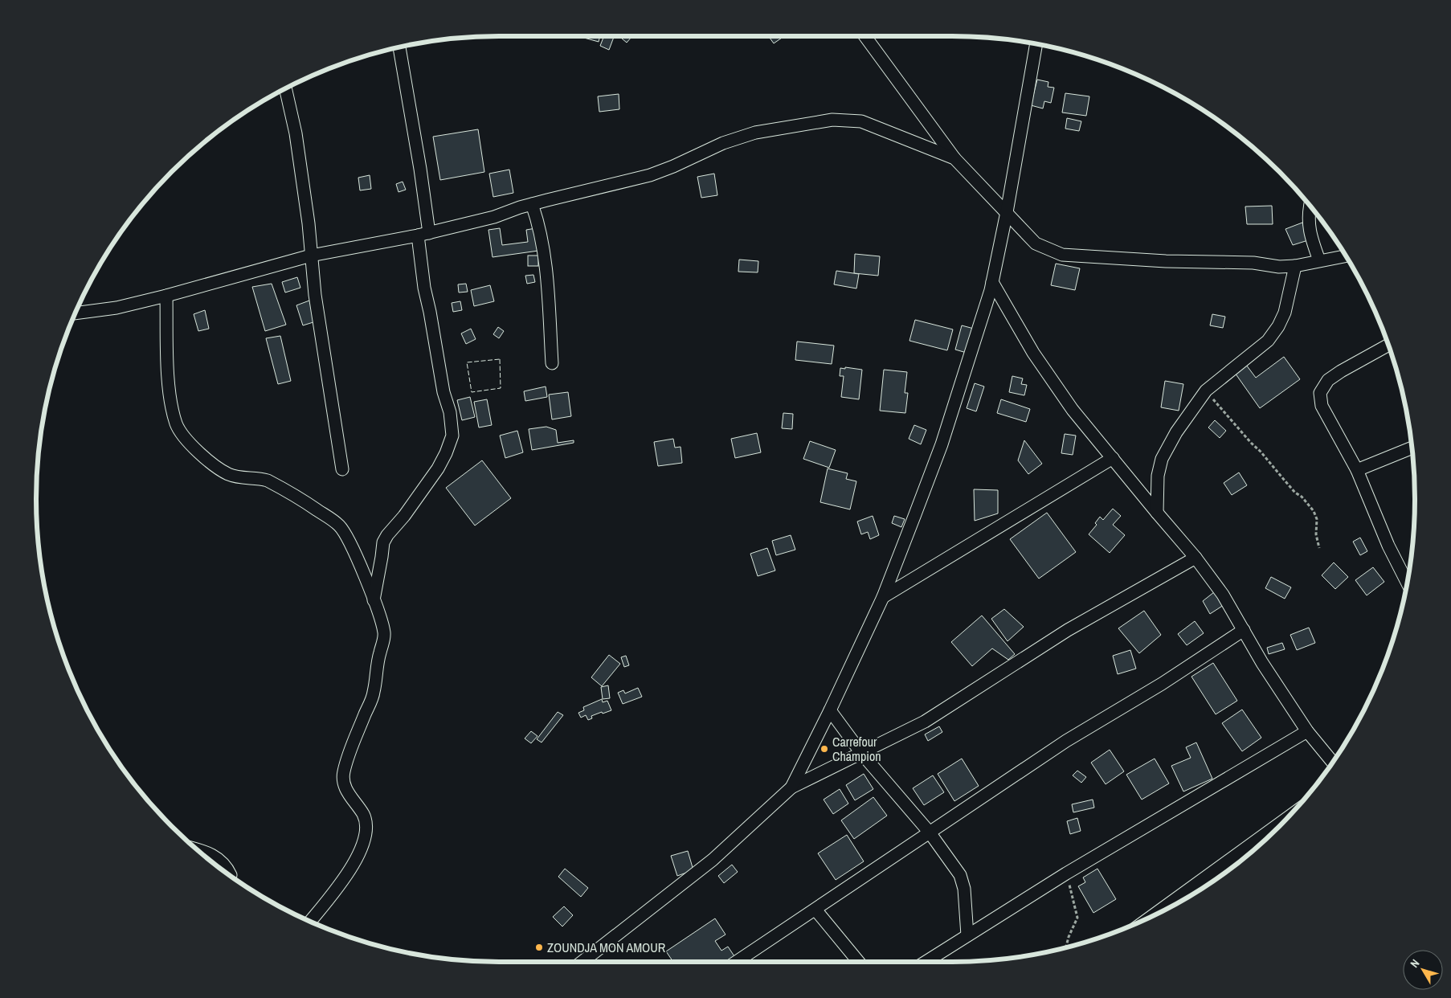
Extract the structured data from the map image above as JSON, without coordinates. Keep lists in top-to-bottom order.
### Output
{
  "places": ["Carrefour Champion", "ZOUNDJA MON AMOUR"],
  "north": "top left"
}
